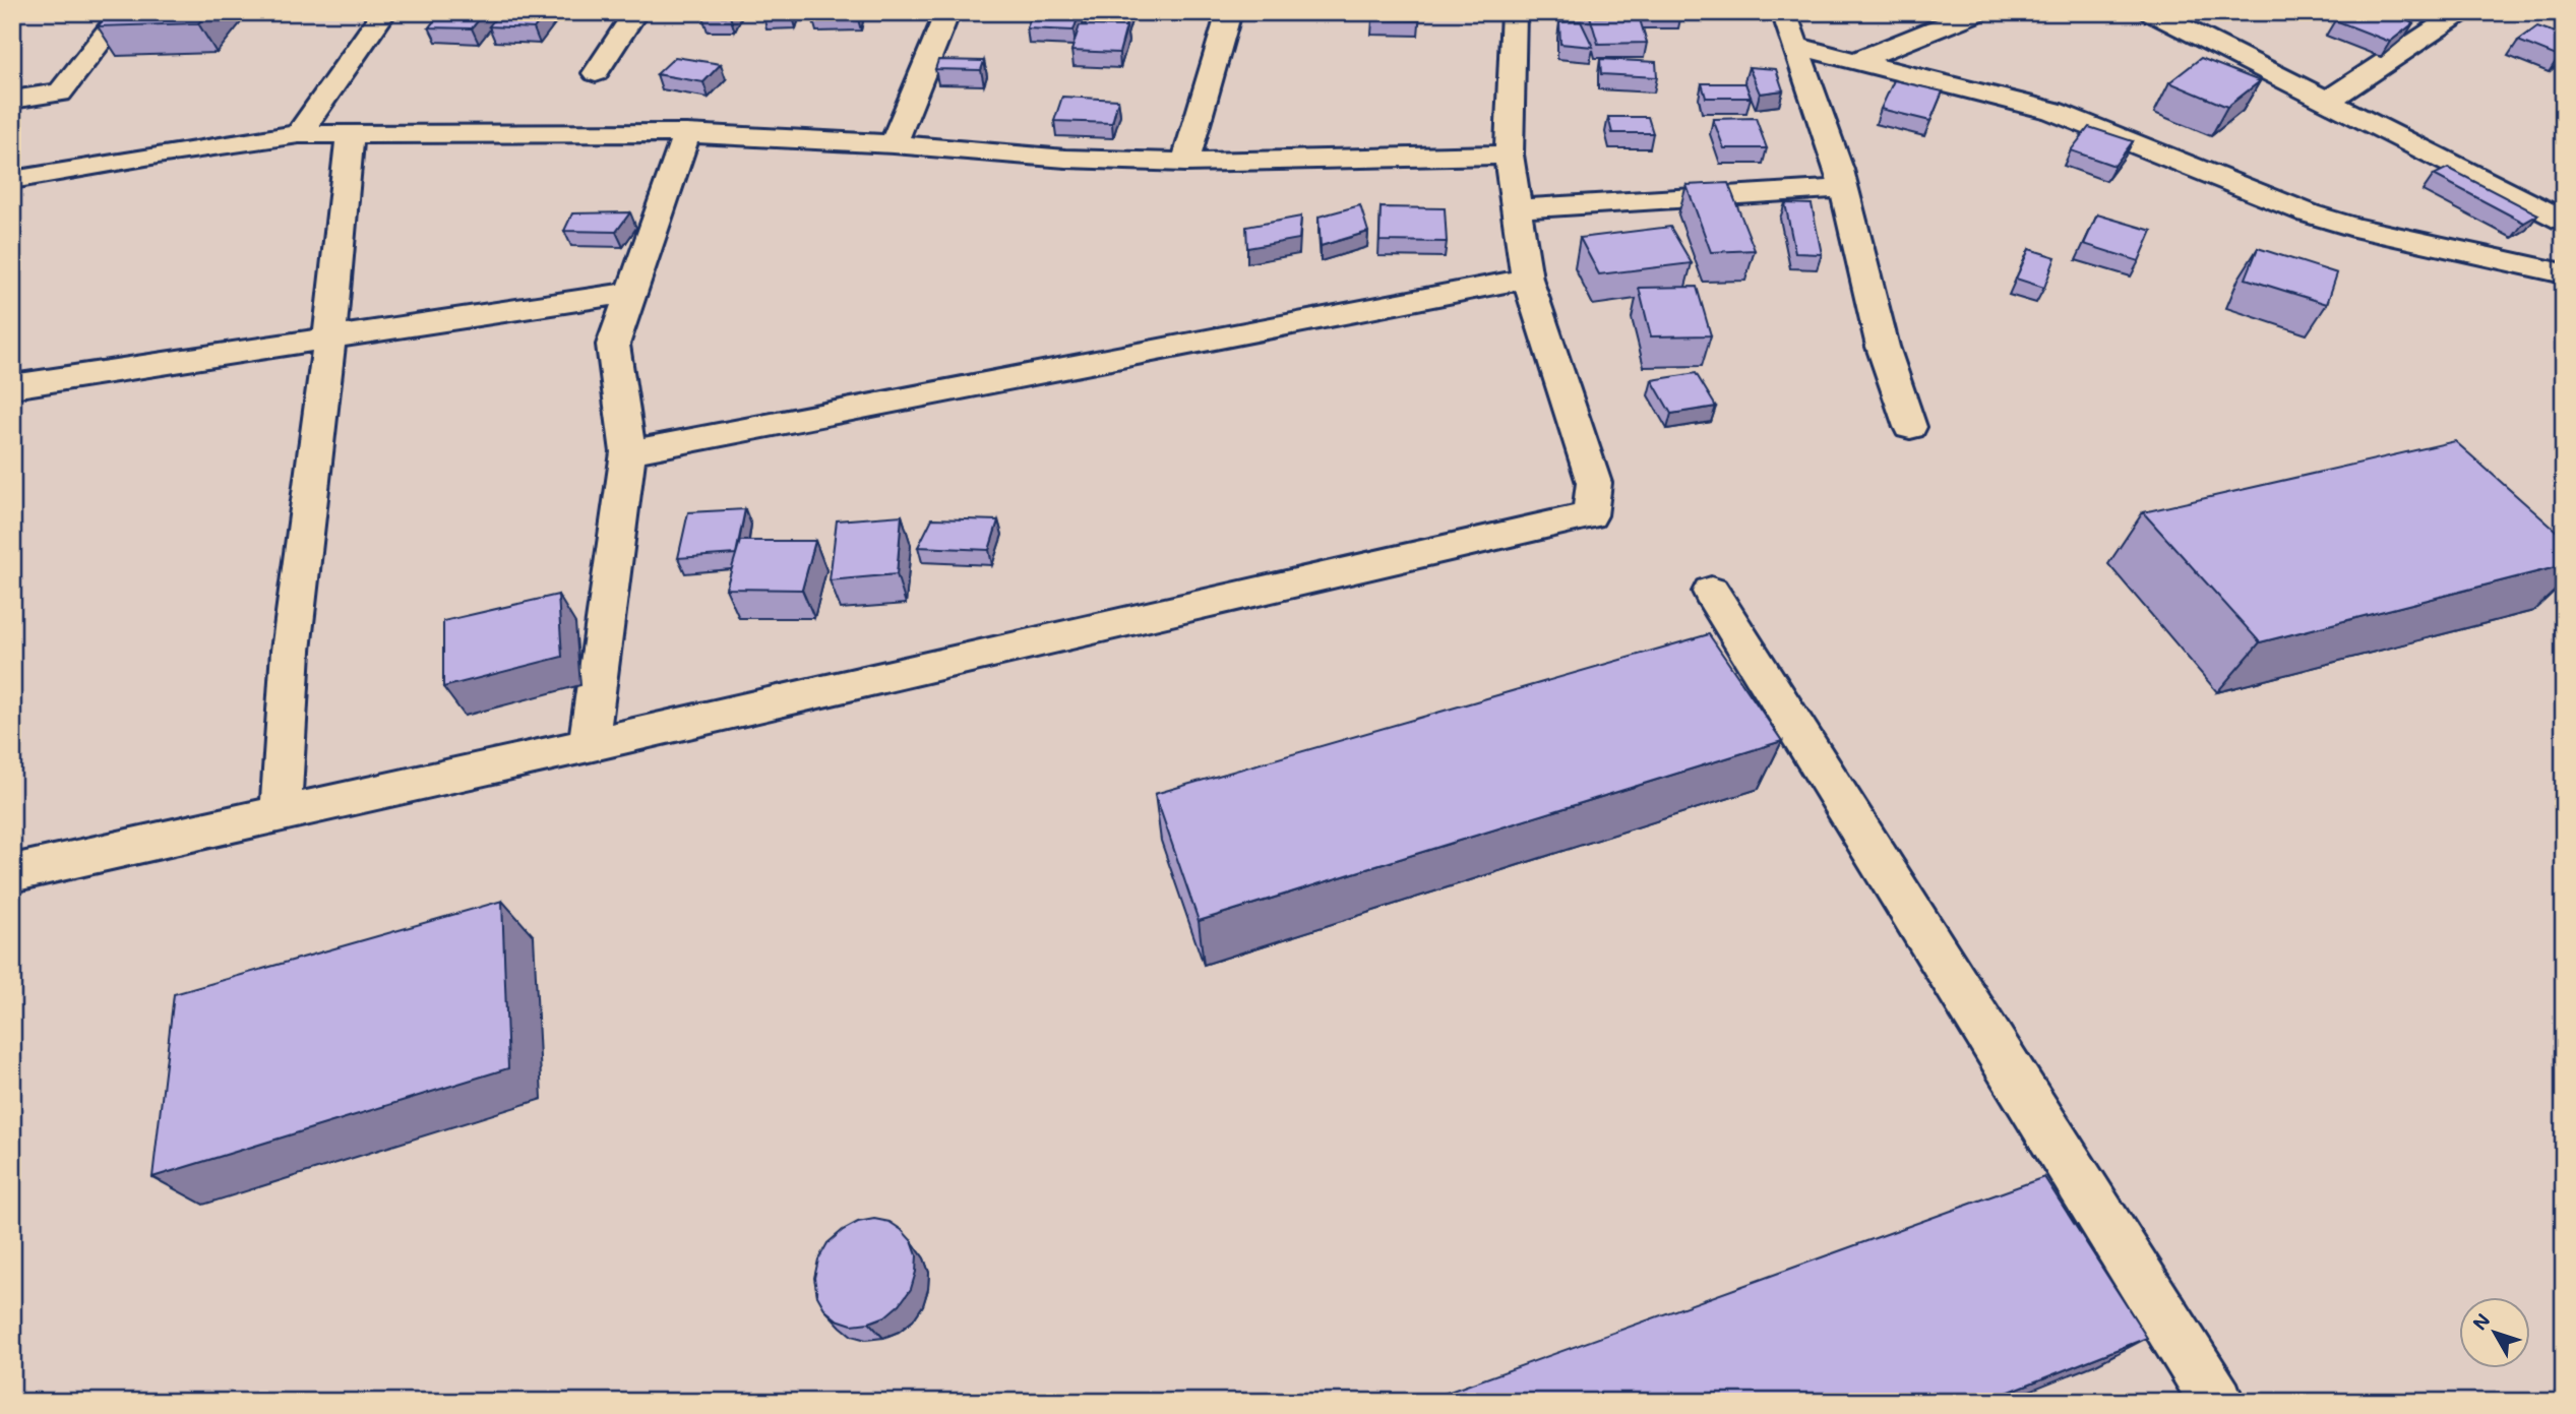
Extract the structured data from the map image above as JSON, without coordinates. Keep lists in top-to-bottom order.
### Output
{
  "north": "top left"
}
